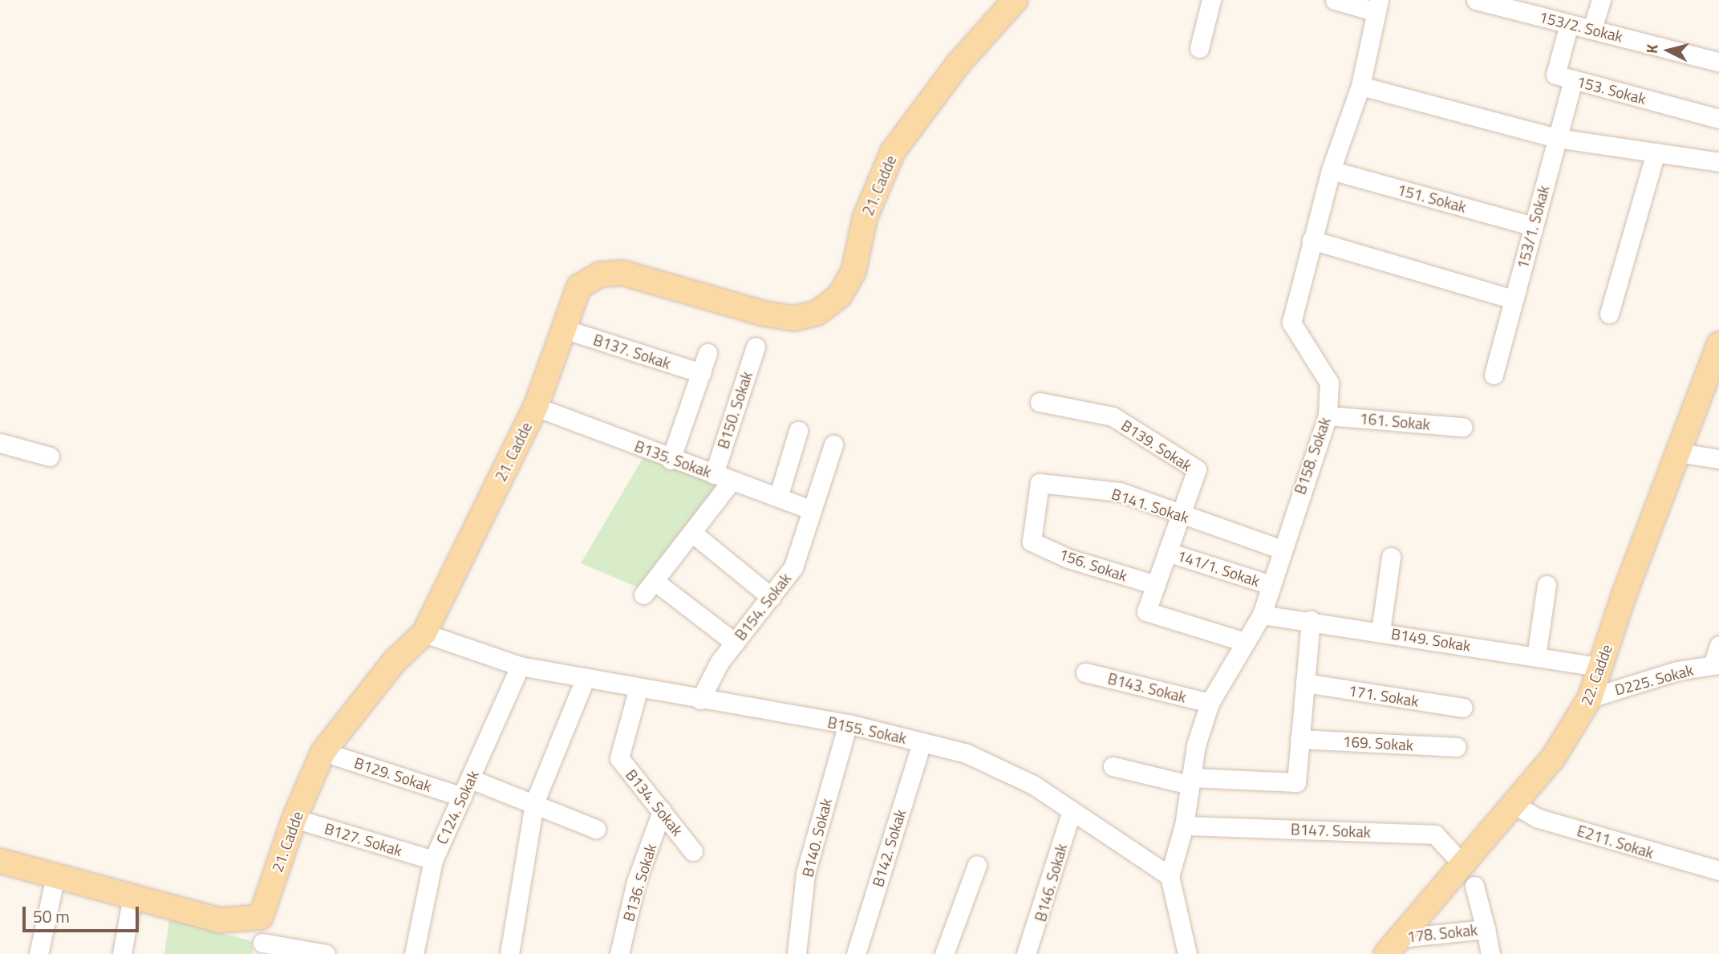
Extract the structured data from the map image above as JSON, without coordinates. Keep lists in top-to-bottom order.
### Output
{
  "streets": {
    "main road": ["21. Cadde", "22. Cadde"],
    "street": [
      "153/2. Sokak",
      "153. Sokak",
      "151. Sokak",
      "153/1. Sokak",
      "B137. Sokak",
      "B150. Sokak",
      "161. Sokak",
      "B139. Sokak",
      "B158. Sokak",
      "B135. Sokak",
      "B141. Sokak",
      "156. Sokak",
      "141/1. Sokak",
      "B154. Sokak",
      "B149. Sokak",
      "D225. Sokak",
      "B143. Sokak",
      "171. Sokak",
      "B155. Sokak",
      "169. Sokak",
      "B129. Sokak",
      "B134. Sokak",
      "C124. Sokak",
      "B147. Sokak",
      "B140. Sokak",
      "B127. Sokak",
      "E211. Sokak",
      "B142. Sokak",
      "B136. Sokak",
      "B146. Sokak",
      "178. Sokak"
    ]
  },
  "crossings": [
    ["153/2. Sokak", "153. Sokak"],
    ["153. Sokak", "153/1. Sokak"],
    ["21. Cadde", "B137. Sokak"],
    ["21. Cadde", "B135. Sokak"],
    ["21. Cadde", "B155. Sokak"],
    ["21. Cadde", "B129. Sokak"],
    ["21. Cadde", "B127. Sokak"],
    ["151. Sokak", "153/1. Sokak"],
    ["151. Sokak", "B158. Sokak"],
    ["B150. Sokak", "B135. Sokak"],
    ["161. Sokak", "B158. Sokak"],
    ["B139. Sokak", "B141. Sokak"],
    ["B158. Sokak", "B141. Sokak"],
    ["B158. Sokak", "141/1. Sokak"],
    ["B158. Sokak", "B149. Sokak"],
    ["B158. Sokak", "B143. Sokak"],
    ["B158. Sokak", "B155. Sokak"],
    ["B158. Sokak", "B147. Sokak"],
    ["B135. Sokak", "B154. Sokak"],
    ["B141. Sokak", "156. Sokak"],
    ["B154. Sokak", "B155. Sokak"],
    ["B149. Sokak", "22. Cadde"],
    ["22. Cadde", "D225. Sokak"],
    ["22. Cadde", "B147. Sokak"],
    ["22. Cadde", "E211. Sokak"],
    ["22. Cadde", "178. Sokak"],
    ["B155. Sokak", "B134. Sokak"],
    ["B155. Sokak", "C124. Sokak"],
    ["B155. Sokak", "B140. Sokak"],
    ["B155. Sokak", "B142. Sokak"],
    ["B155. Sokak", "B146. Sokak"],
    ["B129. Sokak", "C124. Sokak"],
    ["B134. Sokak", "B136. Sokak"],
    ["C124. Sokak", "B127. Sokak"],
    ["B147. Sokak", "178. Sokak"]
  ],
  "scale_bar": "50 m",
  "north": "left"
}
